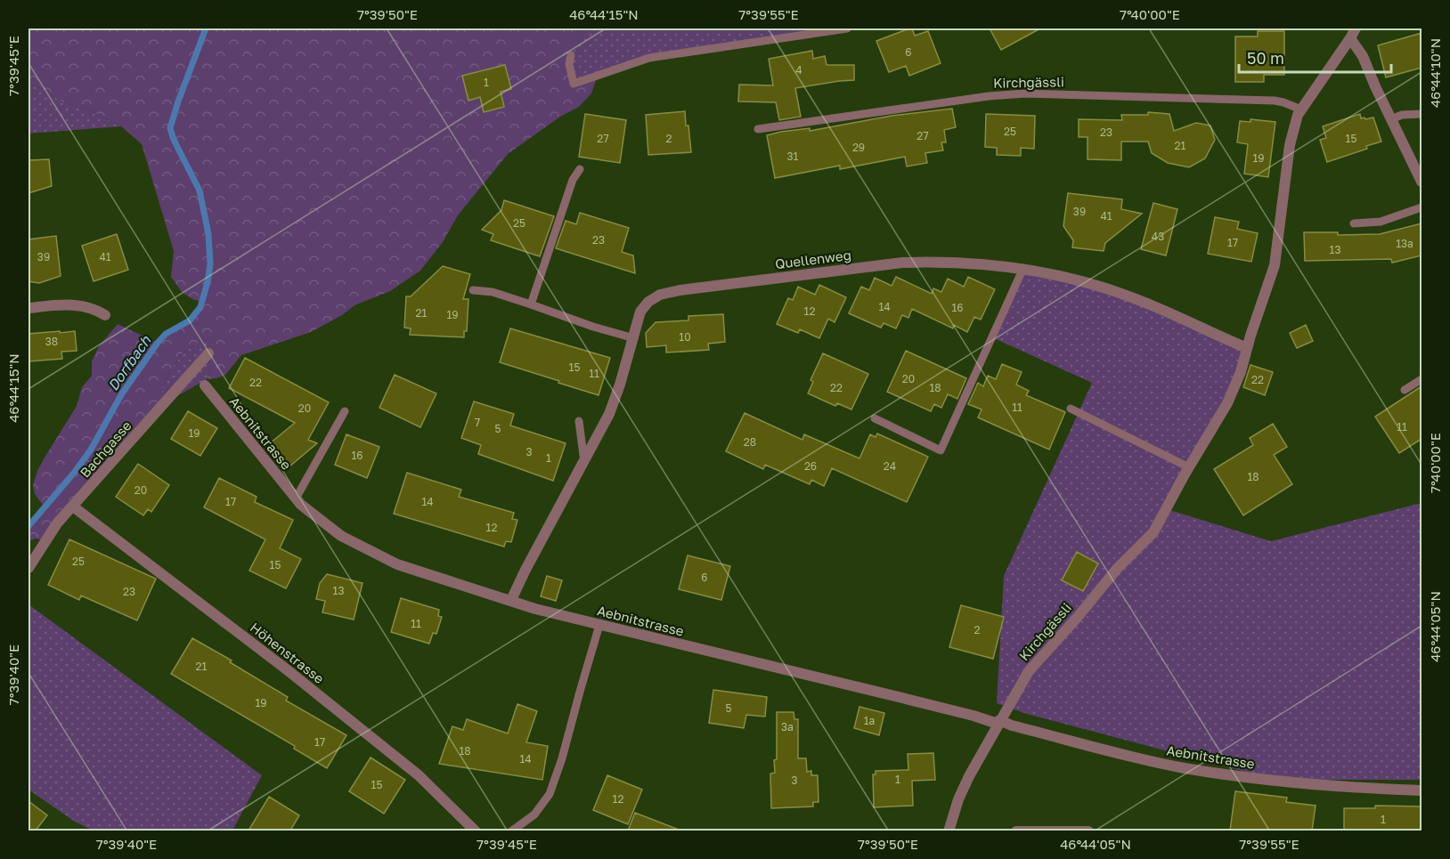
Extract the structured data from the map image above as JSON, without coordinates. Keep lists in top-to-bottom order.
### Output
{
  "streets": {
    "street": [
      "Kirchgässli",
      "Quellenweg",
      "Aebnitstrasse",
      "Bachgasse",
      "Höhenstrasse"
    ]
  },
  "crossings": [
    ["Kirchgässli", "Quellenweg"],
    ["Kirchgässli", "Aebnitstrasse"],
    ["Quellenweg", "Aebnitstrasse"],
    ["Bachgasse", "Höhenstrasse"]
  ],
  "water": ["Dorfbach"],
  "house_numbers": [
    "6",
    "4",
    "1",
    "25",
    "23",
    "27",
    "27",
    "2",
    "15",
    "21",
    "29",
    "31",
    "19",
    "39",
    "41",
    "25",
    "43",
    "23",
    "17",
    "13a",
    "13",
    "39",
    "41",
    "14",
    "16",
    "12",
    "21",
    "19",
    "10",
    "38",
    "15",
    "11",
    "20",
    "22",
    "22",
    "22",
    "18",
    "11",
    "20",
    "7",
    "11",
    "5",
    "19",
    "28",
    "3",
    "16",
    "1",
    "26",
    "24",
    "18",
    "20",
    "17",
    "14",
    "12",
    "25",
    "15",
    "6",
    "13",
    "23",
    "11",
    "2",
    "21",
    "19",
    "5",
    "1a",
    "3a",
    "17",
    "18",
    "14",
    "1",
    "3",
    "15",
    "12",
    "1"
  ],
  "scale_bar": "50 m",
  "coordinates": [
    "7°39'50\"E",
    "46°44'15\"N",
    "7°39'55\"E",
    "7°40'00\"E",
    "7°39'45\"E",
    "46°44'10\"N",
    "46°44'05\"N",
    "7°39'40\"E"
  ]
}
